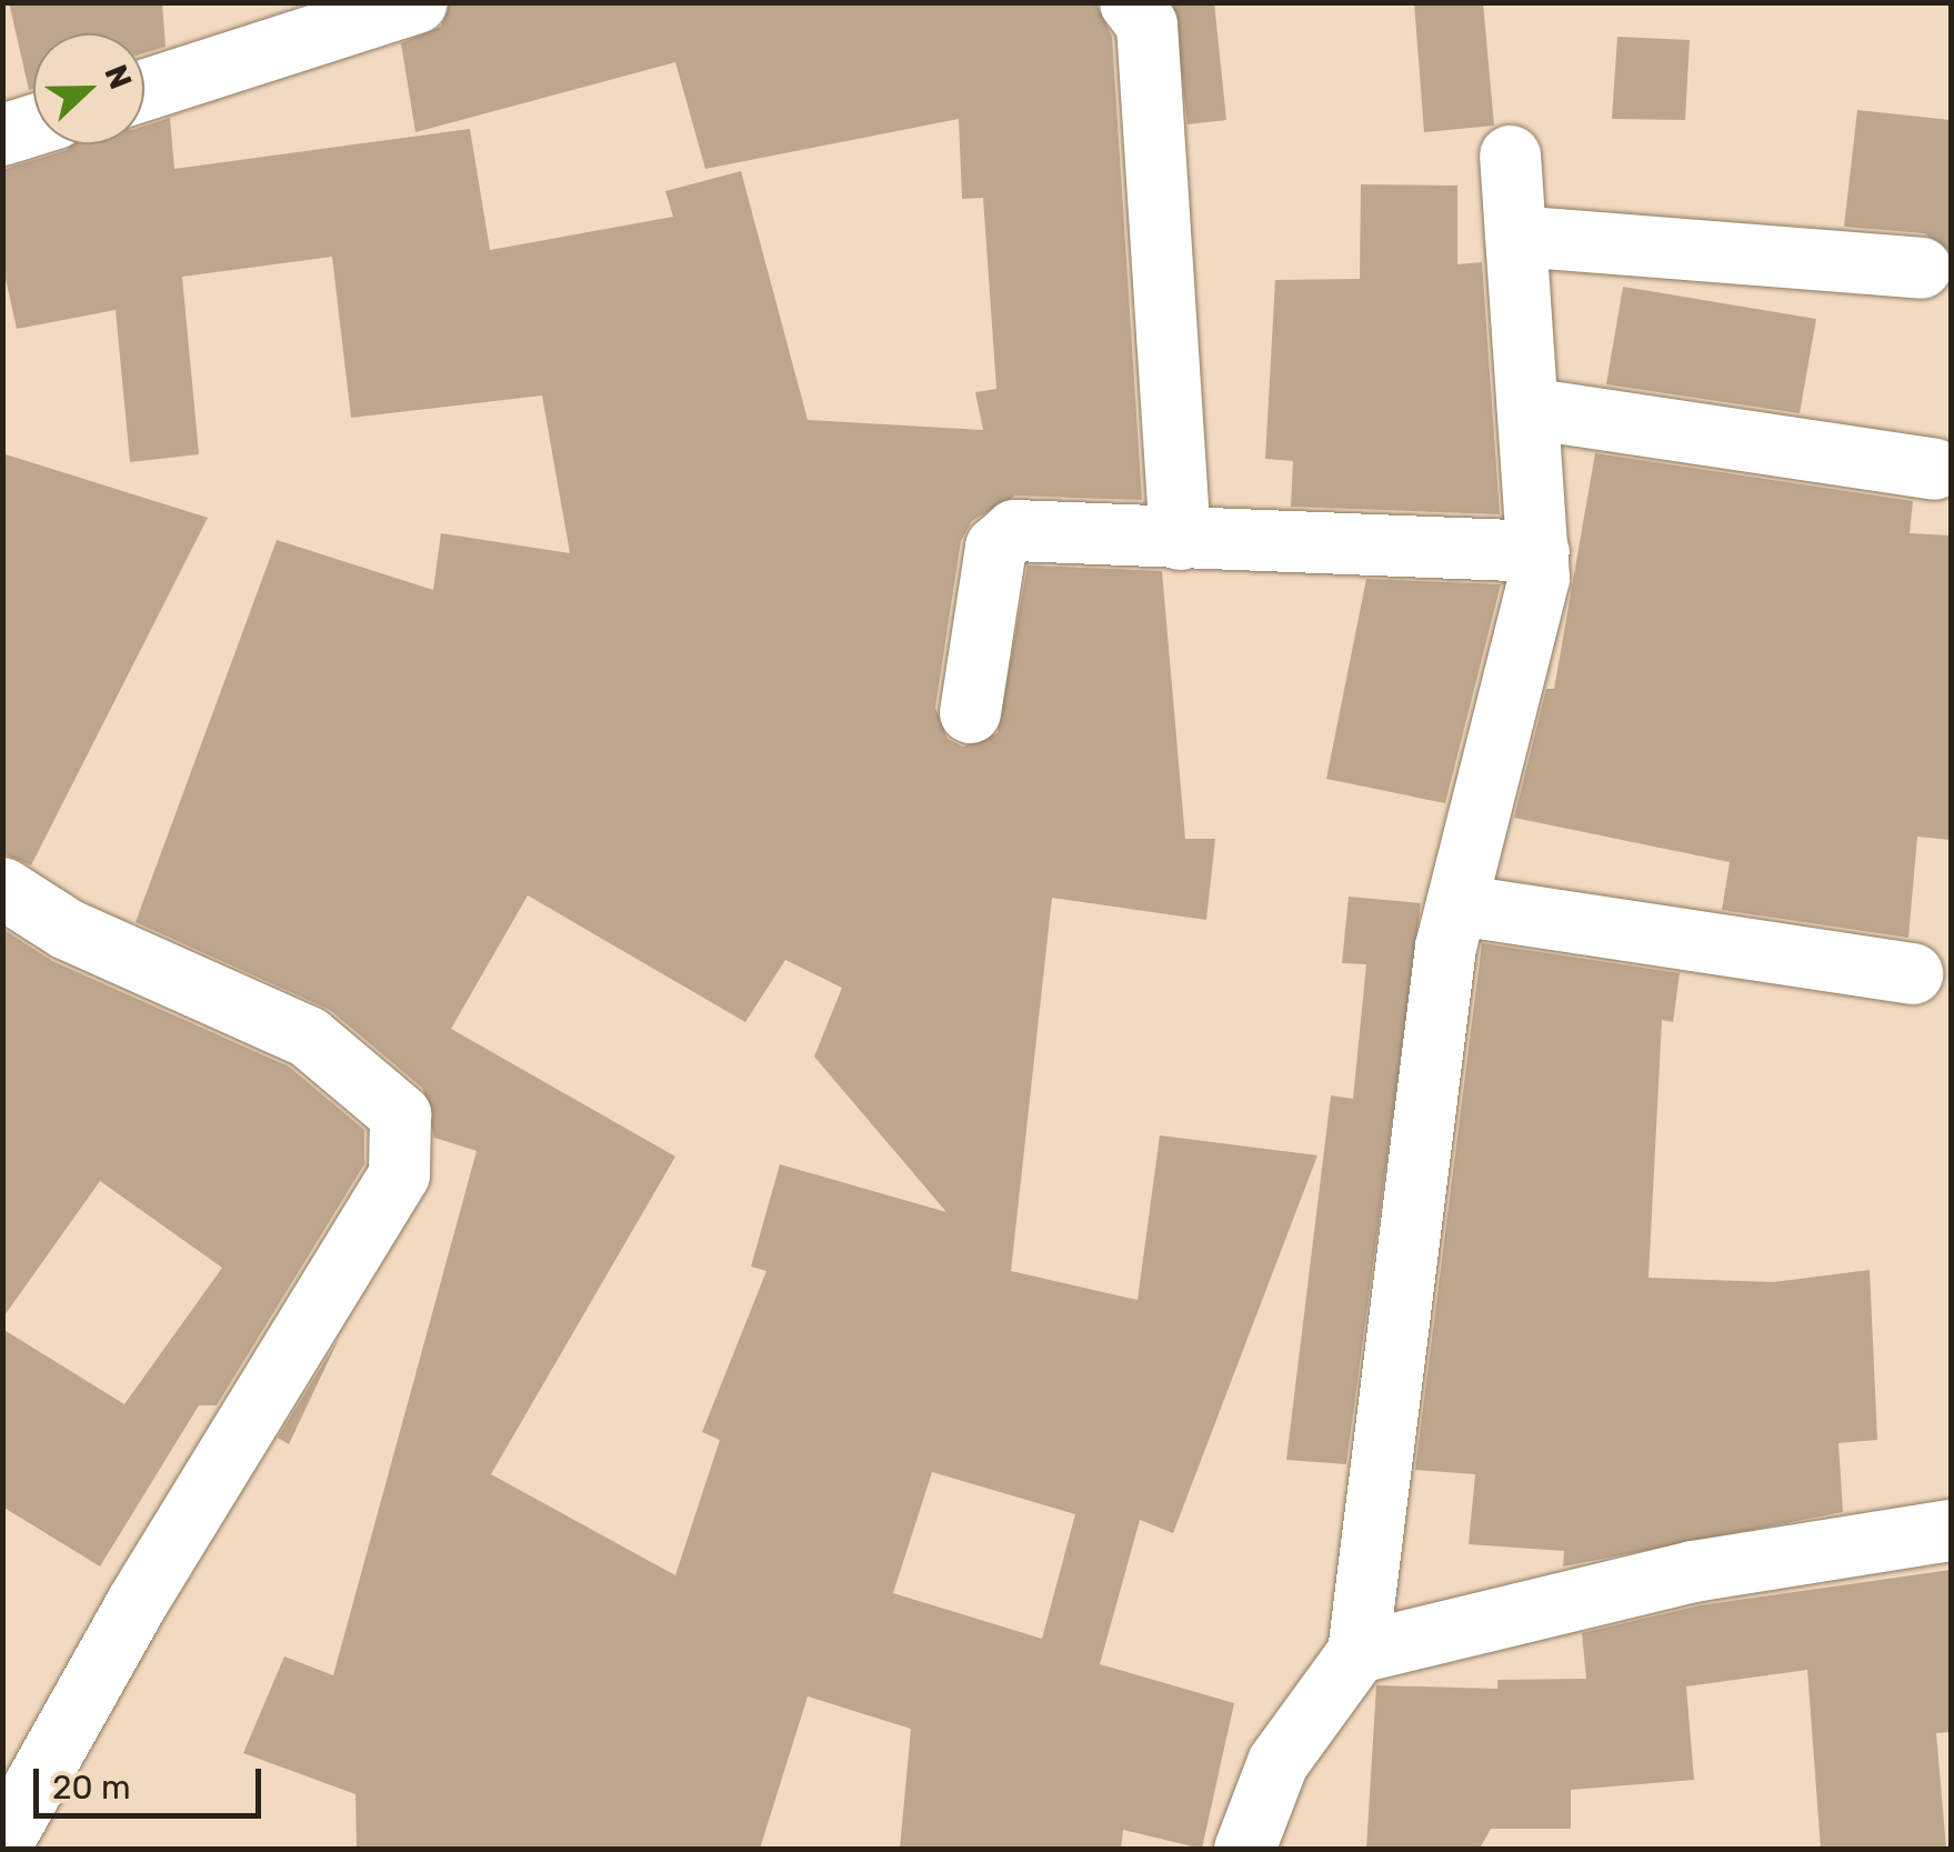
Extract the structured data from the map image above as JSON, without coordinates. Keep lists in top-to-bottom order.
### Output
{
  "scale_bar": "20 m",
  "north": "right"
}
